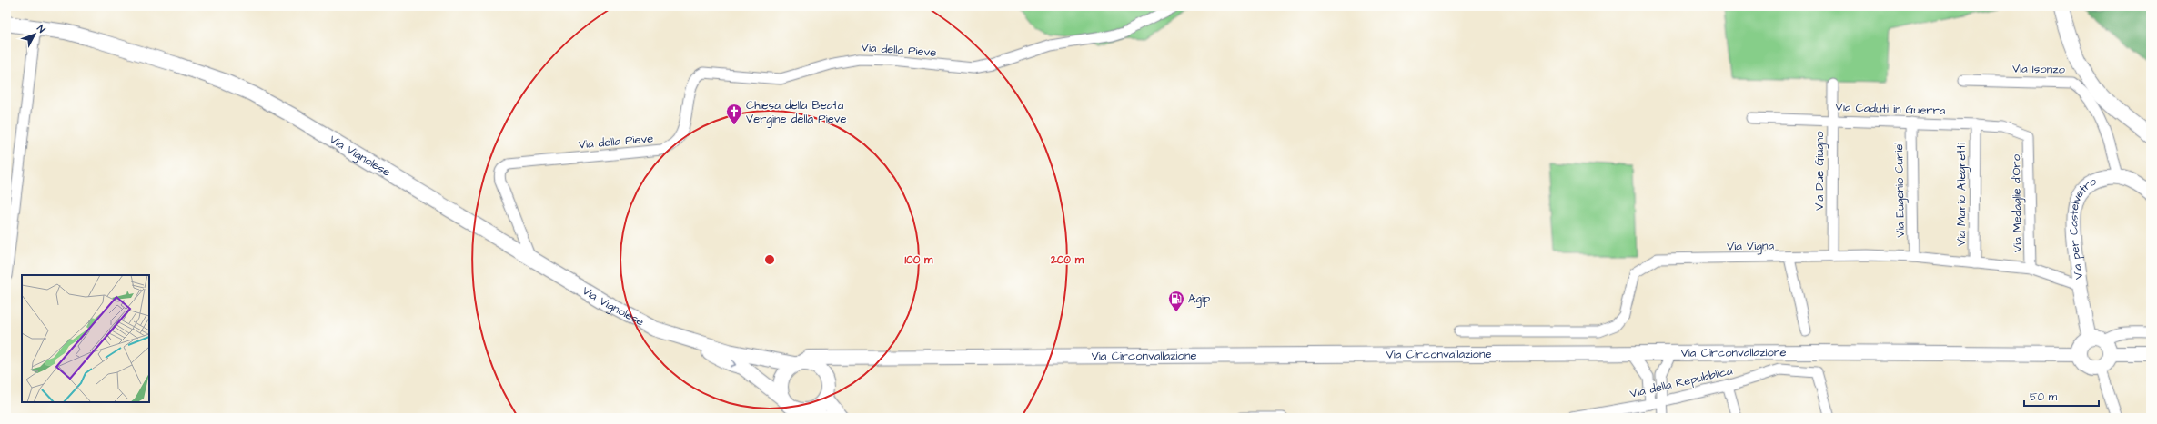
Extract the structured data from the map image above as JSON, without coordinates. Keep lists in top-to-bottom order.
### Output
{
  "streets": {
    "main road": ["Via Vignolese", "Via per Castelvetro", "Via Circonvallazione"],
    "street": [
      "Via della Pieve",
      "Via Isonzo",
      "Via Caduti in Guerra",
      "Via Due Giugno",
      "Via Eugenio Curiel",
      "Via Mario Allegretti",
      "Via Medaglie d'Oro",
      "Via Vigna",
      "Via della Repubblica"
    ]
  },
  "crossings": [
    ["Via della Pieve", "Via Vignolese"],
    ["Via Isonzo", "Via per Castelvetro"],
    ["Via Caduti in Guerra", "Via Due Giugno"],
    ["Via Caduti in Guerra", "Via Eugenio Curiel"],
    ["Via Caduti in Guerra", "Via Mario Allegretti"],
    ["Via Caduti in Guerra", "Via Medaglie d'Oro"],
    ["Via Vignolese", "Via Circonvallazione"],
    ["Via Due Giugno", "Via Vigna"],
    ["Via Eugenio Curiel", "Via Vigna"],
    ["Via Mario Allegretti", "Via Vigna"],
    ["Via Medaglie d'Oro", "Via Vigna"],
    ["Via per Castelvetro", "Via Vigna"],
    ["Via per Castelvetro", "Via Circonvallazione"]
  ],
  "places": {
    "church": ["Chiesa della Beata Vergine della Pieve"],
    "fuel station": ["Agip"]
  },
  "scale_bar": "50 m",
  "north": "top right",
  "rings": ["100 m", "200 m"]
}
